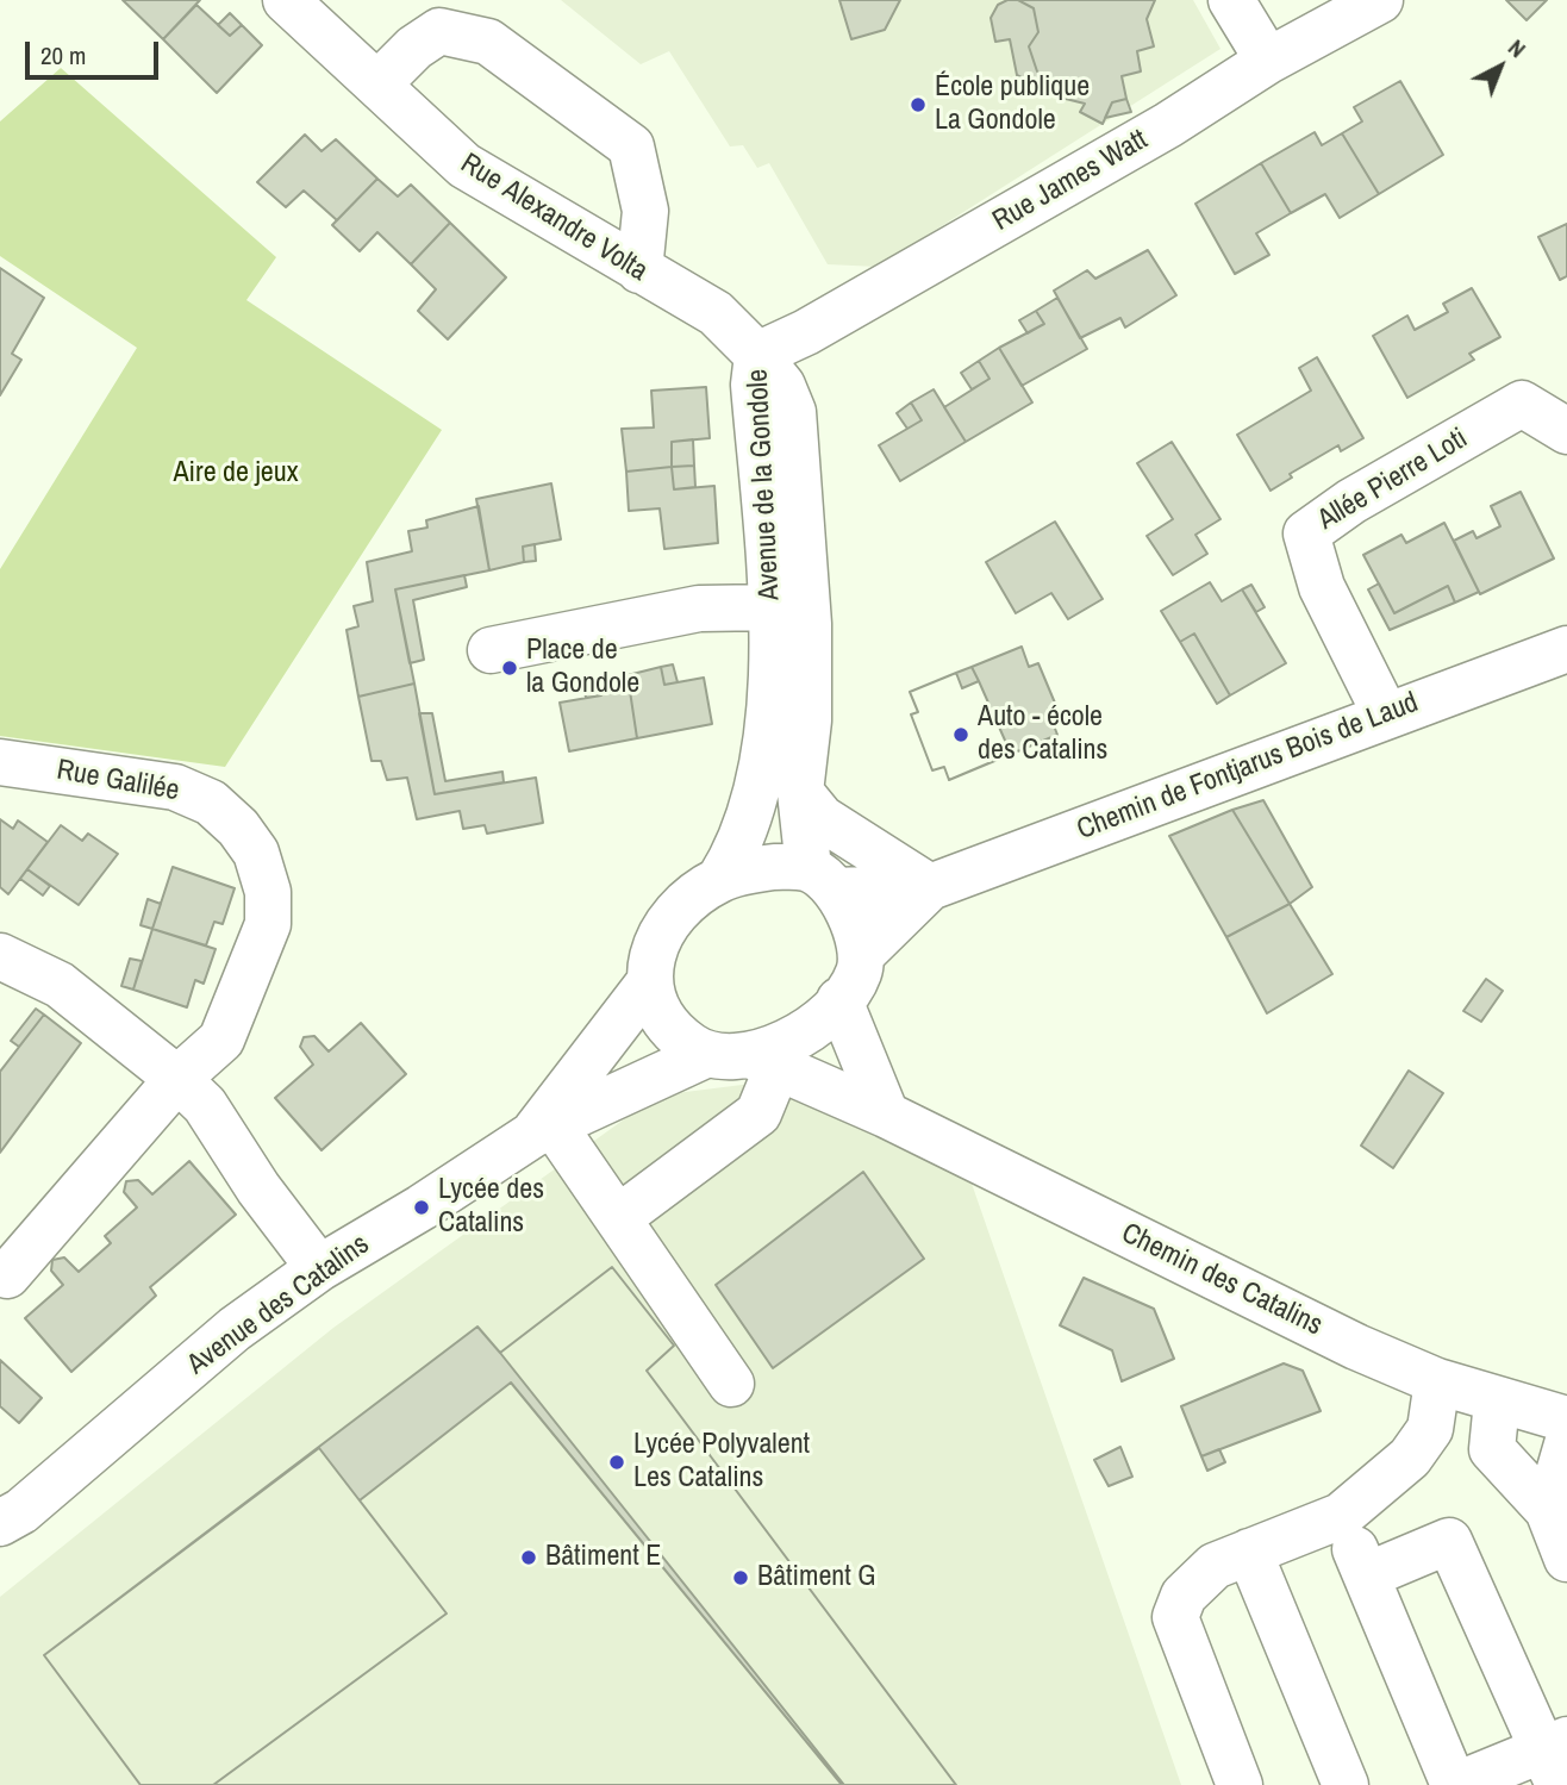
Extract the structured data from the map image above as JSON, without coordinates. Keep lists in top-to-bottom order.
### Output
{
  "streets": {
    "street": [
      "Rue James Watt",
      "Rue Alexandre Volta",
      "Allée Pierre Loti",
      "Avenue de la Gondole",
      "Chemin de Fontjarus Bois de Laud",
      "Rue Galilée",
      "Chemin des Catalins",
      "Avenue des Catalins"
    ]
  },
  "crossings": [
    ["Rue James Watt", "Rue Alexandre Volta"],
    ["Rue James Watt", "Avenue de la Gondole"],
    ["Rue Alexandre Volta", "Avenue de la Gondole"],
    ["Allée Pierre Loti", "Chemin de Fontjarus Bois de Laud"],
    ["Avenue de la Gondole", "Avenue des Catalins"]
  ],
  "parks": ["Aire de jeux"],
  "places": [
    "École publique La Gondole",
    "Place de la Gondole",
    "Auto - école des Catalins",
    "Lycée des Catalins",
    "Lycée Polyvalent Les Catalins",
    "Bâtiment E",
    "Bâtiment G"
  ],
  "scale_bar": "20 m",
  "north": "top right"
}
